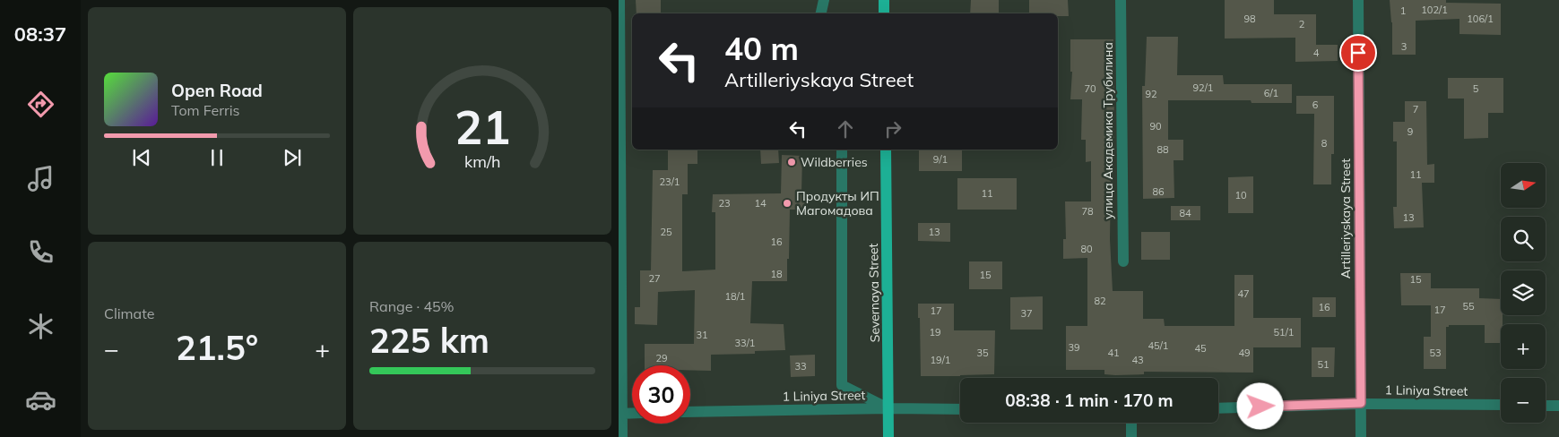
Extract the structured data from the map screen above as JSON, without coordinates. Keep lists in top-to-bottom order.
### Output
{
  "streets": {
    "main road": ["Severnaya Street"],
    "street": ["улица Академика Трубилина", "Artilleriyskaya Street", "1 Liniya Street"]
  },
  "crossings": [
    ["Artilleriyskaya Street", "1 Liniya Street"],
    ["Severnaya Street", "1 Liniya Street"]
  ],
  "places": ["Wildberries", "Продукты ИП Магомадова"],
  "house_numbers": [
    "102/1",
    "1",
    "98",
    "106/1",
    "2",
    "3",
    "4",
    "92/1",
    "70",
    "5",
    "6/1",
    "92",
    "6",
    "7",
    "90",
    "9",
    "8",
    "88",
    "9/1",
    "11",
    "23/1",
    "86",
    "11",
    "10",
    "23",
    "14",
    "78",
    "84",
    "13",
    "25",
    "13",
    "16",
    "80",
    "18",
    "15",
    "27",
    "15",
    "47",
    "18/1",
    "82",
    "55",
    "16",
    "17",
    "17",
    "37",
    "19",
    "51/1",
    "31",
    "33/1",
    "45/1",
    "39",
    "45",
    "35",
    "41",
    "49",
    "53",
    "29",
    "19/1",
    "43",
    "51",
    "33"
  ],
  "north": "right",
  "page": {
    "tabs": "08:37",
    "turn": ["40 m", "Artilleriyskaya Street"],
    "song": ["Open Road", "Tom Ferris"],
    "map_buttons": ["+", "−"],
    "tile": [
      "Climate",
      ["Range · 45%", "225 km"]
    ],
    "heat": ["−", "21.5°", "+"],
    "limit": "30",
    "trip": "08:38 · 1 min · 170 m",
    "gauge": ["21", "km/h"]
  }
}
